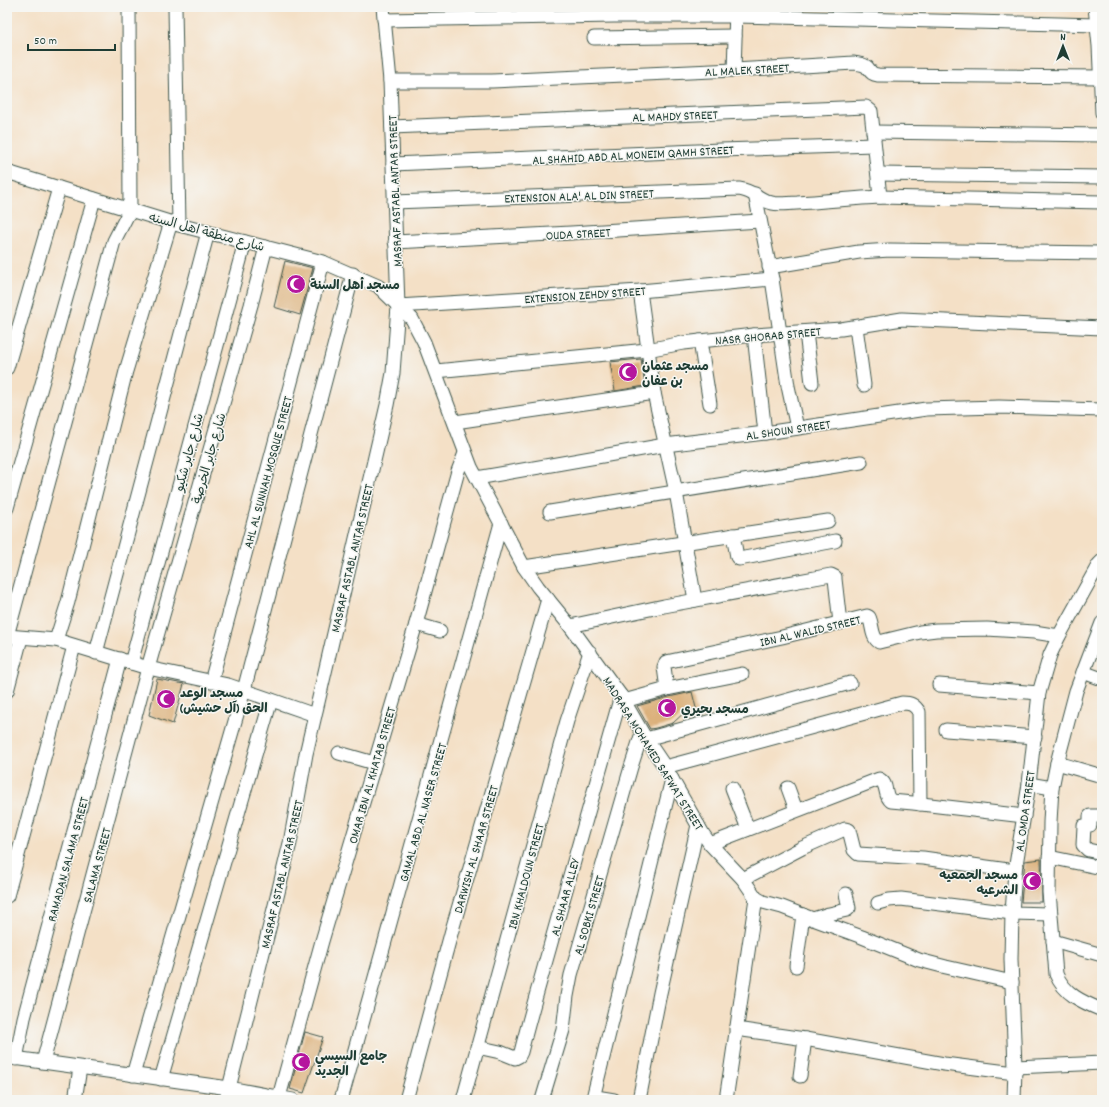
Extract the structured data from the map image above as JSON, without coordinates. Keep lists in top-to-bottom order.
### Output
{
  "streets": {
    "street": [
      "AL MALEK STREET",
      "AL MAHDY STREET",
      "AL SHAHID ABD AL MONEIM QAMH STREET",
      "MASRAF ASTABL ANTAR STREET",
      "EXTENSION ALA' AL DIN STREET",
      "شارع منطقة اهل السنه",
      "OUDA STREET",
      "EXTENSION ZEHDY STREET",
      "NASR GHORAB STREET",
      "AL SHOUN STREET",
      "شارع جابر شكيو",
      "شارع جابر الخرصة",
      "AHL AL SUNNAH MOSQUE STREET",
      "IBN AL WALID STREET",
      "MADRASA MOHAMED SAFWAT STREET",
      "OMAR IBN AL KHATAB STREET",
      "AL OMDA STREET",
      "GAMAL ABD AL NASER STREET",
      "DARWISH AL SHAAR STREET",
      "RAMADAN SALAMA STREET",
      "SALAMA STREET",
      "IBN KHALDOUN STREET",
      "AL SHAAR ALLEY",
      "AL SOBKI STREET"
    ]
  },
  "crossings": [
    ["AL MALEK STREET", "MASRAF ASTABL ANTAR STREET"],
    ["AL MAHDY STREET", "AL SHAHID ABD AL MONEIM QAMH STREET"],
    ["AL MAHDY STREET", "MASRAF ASTABL ANTAR STREET"],
    ["AL MAHDY STREET", "EXTENSION ALA' AL DIN STREET"],
    ["AL SHAHID ABD AL MONEIM QAMH STREET", "MASRAF ASTABL ANTAR STREET"],
    ["MASRAF ASTABL ANTAR STREET", "EXTENSION ALA' AL DIN STREET"],
    ["MASRAF ASTABL ANTAR STREET", "شارع منطقة اهل السنه"],
    ["MASRAF ASTABL ANTAR STREET", "OUDA STREET"],
    ["MASRAF ASTABL ANTAR STREET", "EXTENSION ZEHDY STREET"],
    ["MASRAF ASTABL ANTAR STREET", "MADRASA MOHAMED SAFWAT STREET"],
    ["شارع منطقة اهل السنه", "EXTENSION ZEHDY STREET"],
    ["شارع منطقة اهل السنه", "شارع جابر شكيو"],
    ["شارع منطقة اهل السنه", "شارع جابر الخرصة"],
    ["شارع منطقة اهل السنه", "AHL AL SUNNAH MOSQUE STREET"],
    ["شارع منطقة اهل السنه", "MADRASA MOHAMED SAFWAT STREET"],
    ["EXTENSION ZEHDY STREET", "MADRASA MOHAMED SAFWAT STREET"],
    ["NASR GHORAB STREET", "MADRASA MOHAMED SAFWAT STREET"],
    ["AL SHOUN STREET", "MADRASA MOHAMED SAFWAT STREET"],
    ["شارع جابر شكيو", "RAMADAN SALAMA STREET"],
    ["شارع جابر الخرصة", "SALAMA STREET"],
    ["IBN AL WALID STREET", "AL OMDA STREET"],
    ["MADRASA MOHAMED SAFWAT STREET", "OMAR IBN AL KHATAB STREET"],
    ["MADRASA MOHAMED SAFWAT STREET", "GAMAL ABD AL NASER STREET"],
    ["MADRASA MOHAMED SAFWAT STREET", "DARWISH AL SHAAR STREET"],
    ["MADRASA MOHAMED SAFWAT STREET", "IBN KHALDOUN STREET"],
    ["MADRASA MOHAMED SAFWAT STREET", "AL SHAAR ALLEY"],
    ["MADRASA MOHAMED SAFWAT STREET", "AL SOBKI STREET"],
    ["IBN KHALDOUN STREET", "AL SHAAR ALLEY"]
  ],
  "places": {
    "mosque": [
      "مسجد أهل السنة",
      "مسجد عثمان بن عفان",
      "مسجد الوعد الحق (آل حشيش)",
      "مسجد بحيري",
      "مسجد الجمعيه الشرعيه",
      "جامع السيسي الجديد"
    ]
  },
  "scale_bar": "50 m",
  "north": "top"
}
